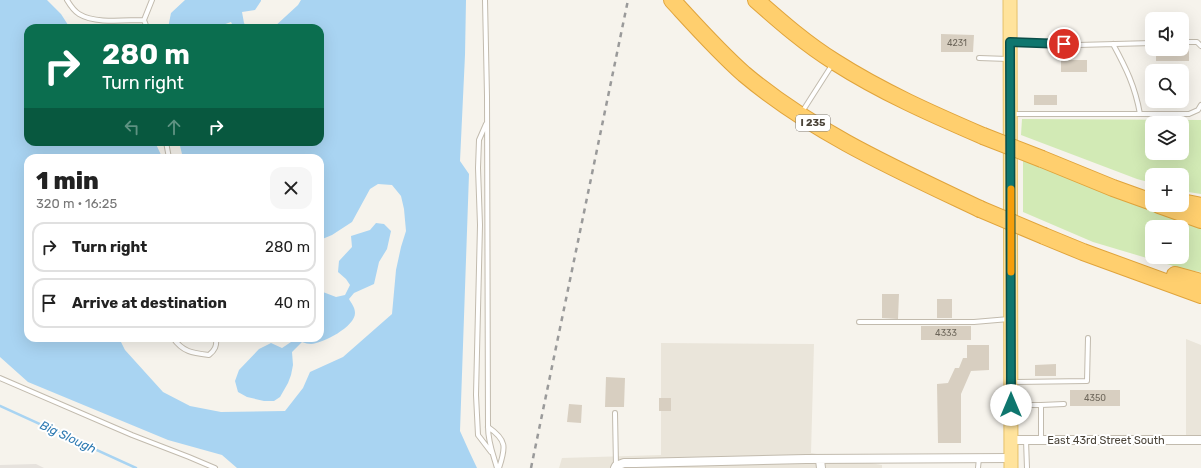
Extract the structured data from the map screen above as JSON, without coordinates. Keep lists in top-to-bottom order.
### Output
{
  "streets": {
    "highway": ["I 235"],
    "street": ["East 43rd Street South"]
  },
  "water": ["Big Slough"],
  "house_numbers": ["4231", "4333", "4350"],
  "page": {
    "map_buttons": ["+", "−"],
    "turn": ["280 m", "Turn right"],
    "heading": ["1 min", "320 m · 16:25"],
    "list": [
      {
        "name": "Turn right",
        "value": "280 m"
      },
      {
        "name": "Arrive at destination",
        "value": "40 m"
      }
    ]
  }
}
